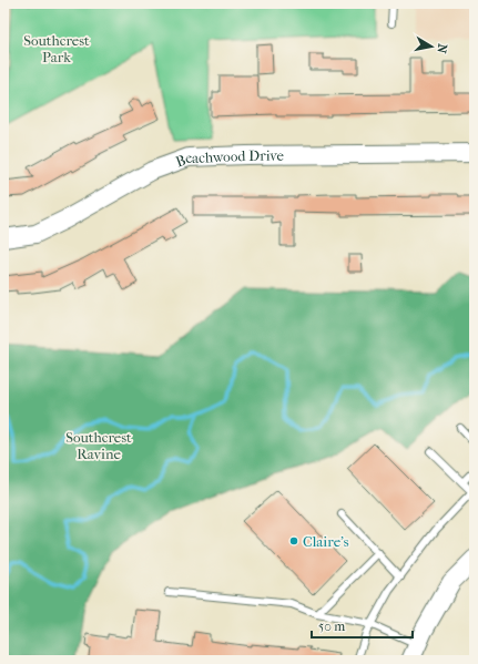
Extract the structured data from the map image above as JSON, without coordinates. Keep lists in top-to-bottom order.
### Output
{
  "streets": {
    "street": ["Beachwood Drive"]
  },
  "parks": ["Southcrest Park", "Southcrest Ravine"],
  "places": ["Claire's"],
  "scale_bar": "50 m",
  "north": "right"
}
